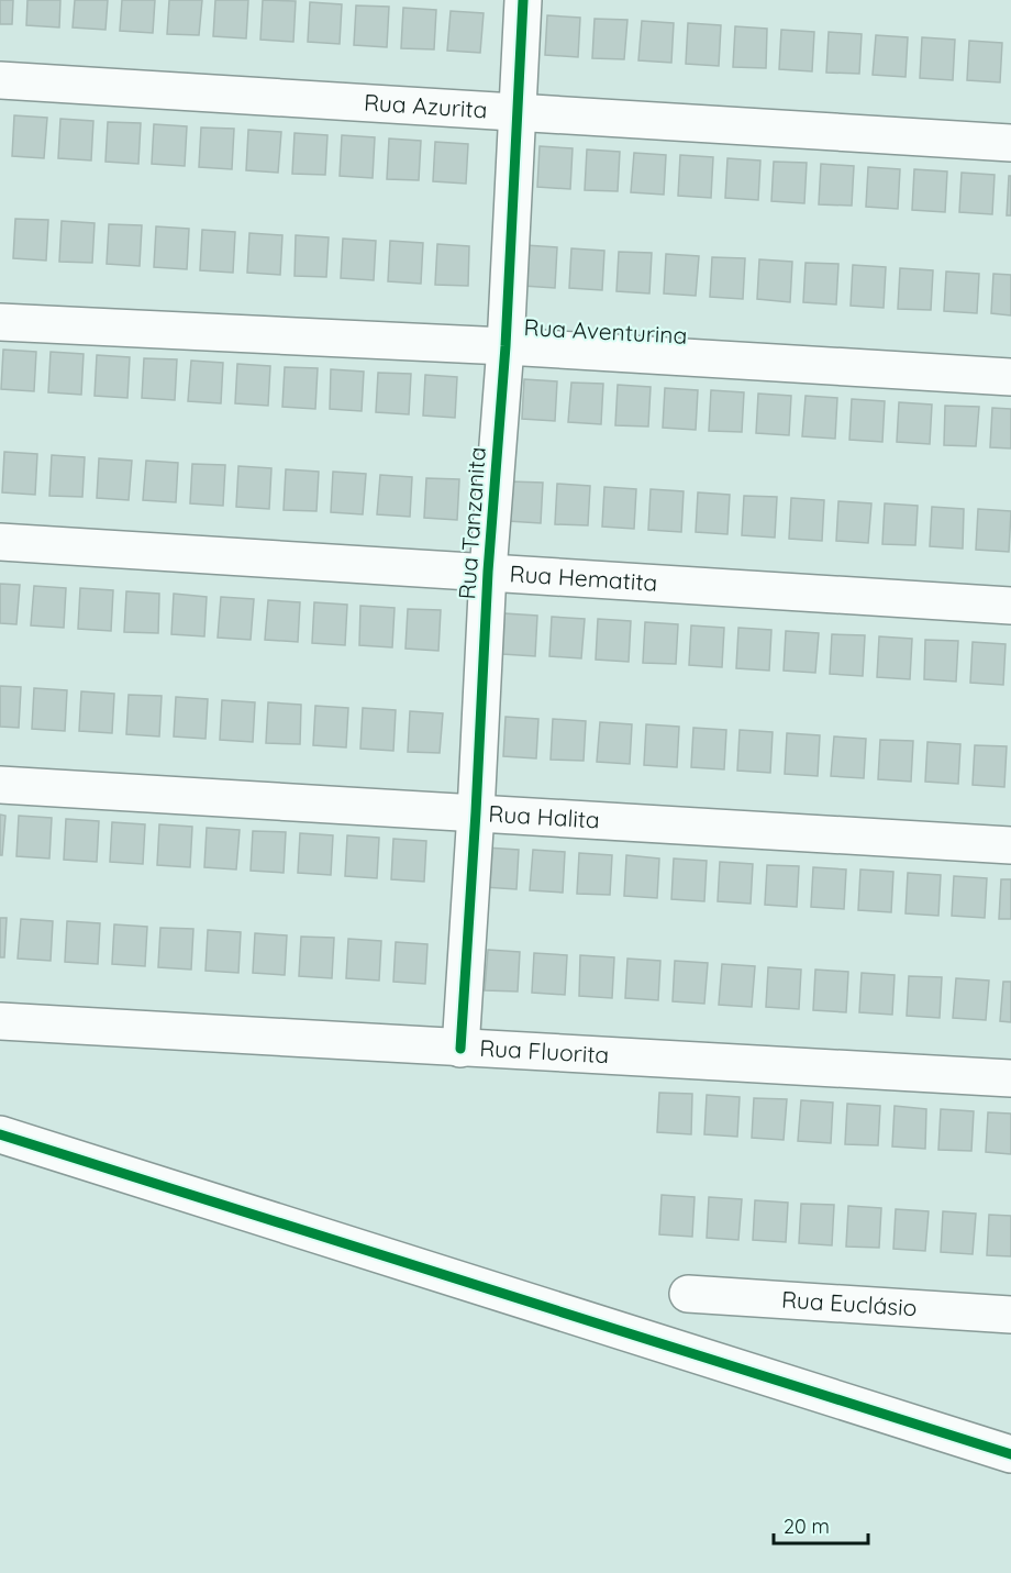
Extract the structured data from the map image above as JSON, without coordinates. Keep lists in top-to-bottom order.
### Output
{
  "streets": {
    "street": [
      "Rua Azurita",
      "Rua Aventurina",
      "Rua Tanzanita",
      "Rua Hematita",
      "Rua Halita",
      "Rua Fluorita",
      "Rua Euclásio"
    ]
  },
  "crossings": [
    ["Rua Azurita", "Rua Tanzanita"],
    ["Rua Aventurina", "Rua Tanzanita"],
    ["Rua Tanzanita", "Rua Hematita"],
    ["Rua Tanzanita", "Rua Halita"],
    ["Rua Tanzanita", "Rua Fluorita"]
  ],
  "scale_bar": "20 m"
}
